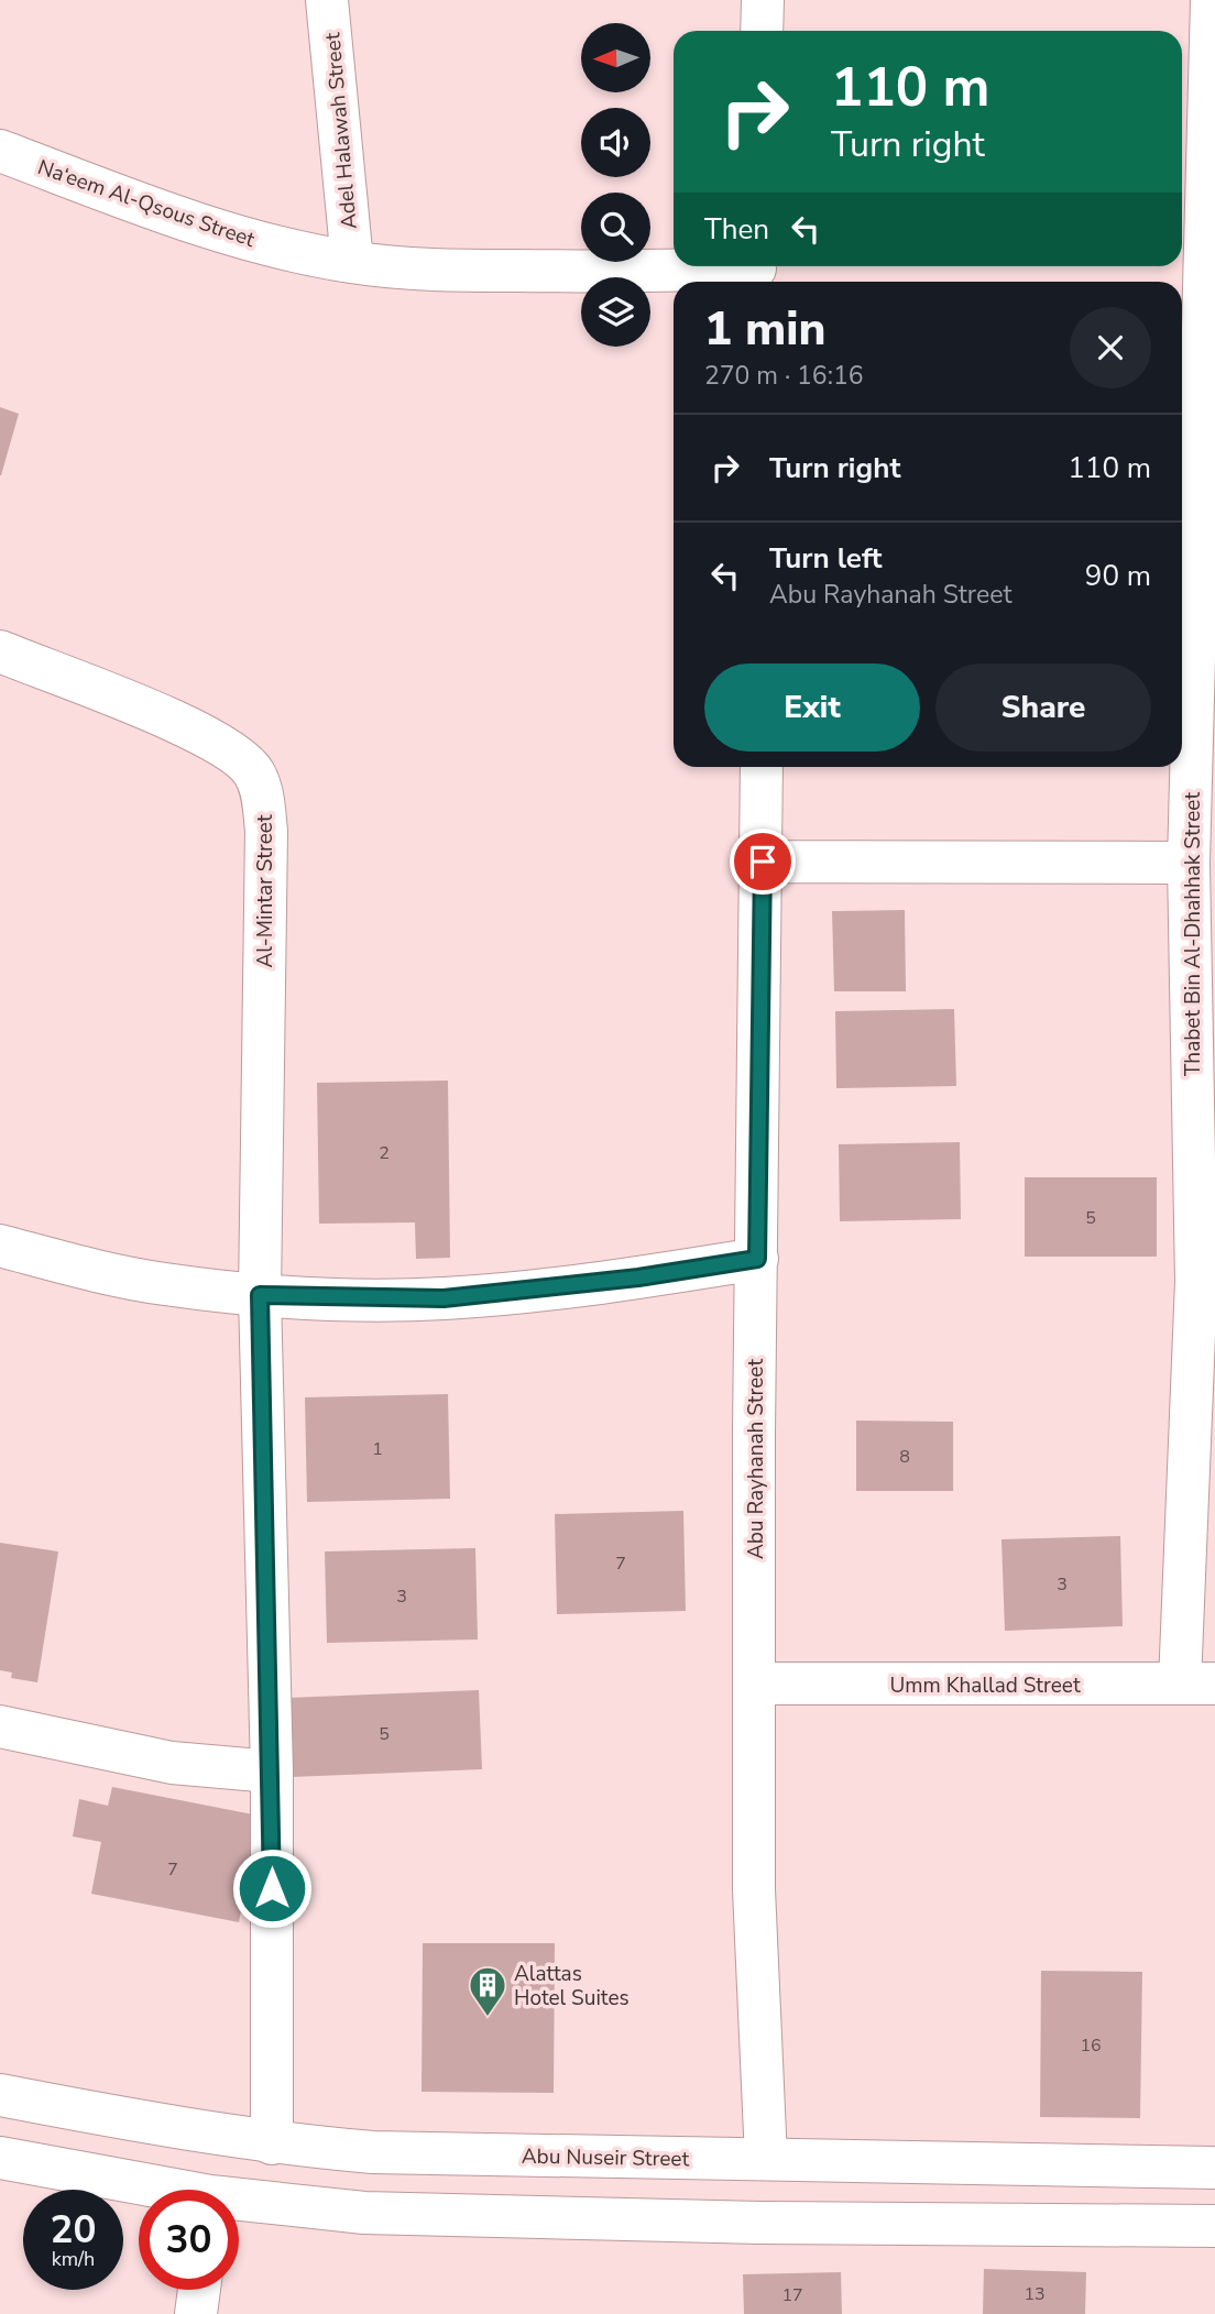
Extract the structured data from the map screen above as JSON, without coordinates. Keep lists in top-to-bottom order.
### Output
{
  "streets": {
    "street": [
      "Adel Halawah Street",
      "Na‘eem Al-Qsous Street",
      "Al-Mintar Street",
      "Thabet Bin Al-Dhahhak Street",
      "Abu Rayhanah Street",
      "Umm Khallad Street",
      "Abu Nuseir Street"
    ]
  },
  "crossings": [
    ["Adel Halawah Street", "Na‘eem Al-Qsous Street"],
    ["Al-Mintar Street", "Abu Nuseir Street"],
    ["Thabet Bin Al-Dhahhak Street", "Umm Khallad Street"],
    ["Abu Rayhanah Street", "Umm Khallad Street"],
    ["Abu Rayhanah Street", "Abu Nuseir Street"]
  ],
  "places": {
    "building": ["Alattas Hotel Suites"]
  },
  "house_numbers": [
    "2",
    "5",
    "1",
    "8",
    "7",
    "3",
    "3",
    "5",
    "7",
    "16",
    "13",
    "17"
  ],
  "north": "left",
  "page": {
    "turn": ["110 m", "Turn right"],
    "then": "Then",
    "heading": ["1 min", "270 m · 16:16"],
    "list": [
      {
        "name": "Turn right",
        "value": "110 m"
      },
      {
        "name": "Turn left",
        "note": "Abu Rayhanah Street",
        "value": "90 m"
      }
    ],
    "buttons": ["Exit", "Share"],
    "speed": "20 km/h",
    "limit": "30"
  }
}
